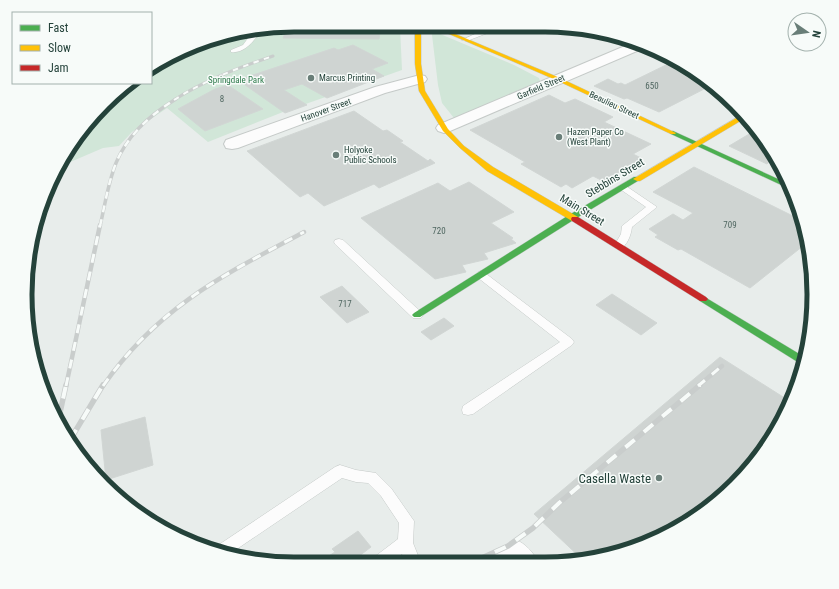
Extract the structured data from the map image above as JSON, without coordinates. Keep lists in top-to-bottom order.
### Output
{
  "streets": {
    "street": [
      "Garfield Street",
      "Beaulieu Street",
      "Hanover Street",
      "Stebbins Street",
      "Main Street"
    ]
  },
  "crossings": [
    ["Garfield Street", "Beaulieu Street"],
    ["Garfield Street", "Main Street"],
    ["Beaulieu Street", "Stebbins Street"],
    ["Hanover Street", "Main Street"],
    ["Stebbins Street", "Main Street"]
  ],
  "parks": ["Springdale Park"],
  "places": [
    "Marcus Printing",
    "Hazen Paper Co (West Plant)",
    "Holyoke Public Schools",
    "Casella Waste"
  ],
  "house_numbers": [
    "650",
    "8",
    "709",
    "720",
    "717"
  ],
  "legend": ["Fast", "Slow", "Jam"],
  "north": "right"
}
